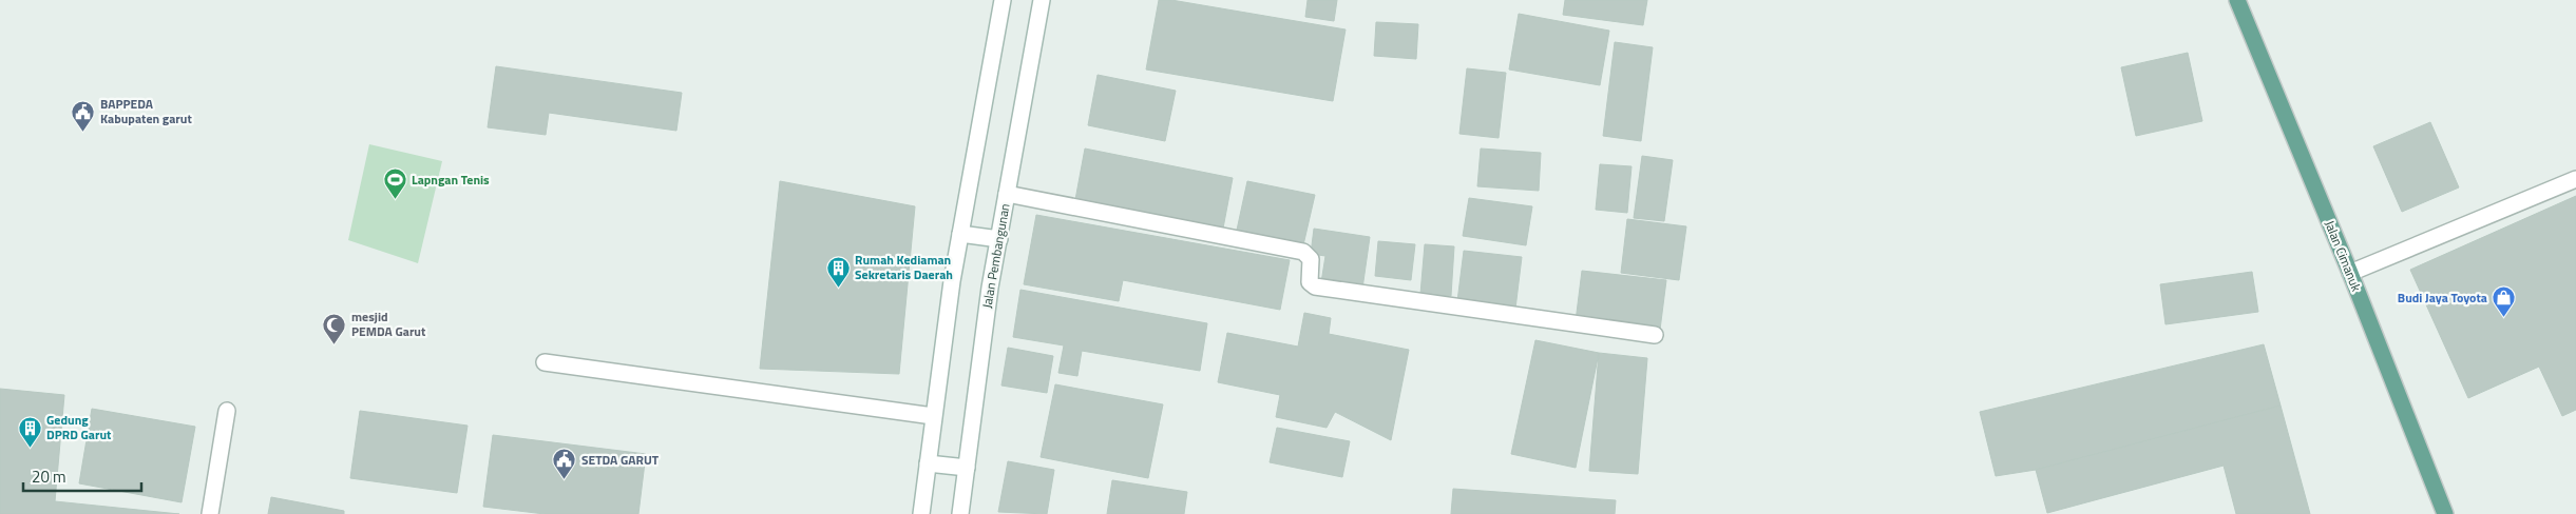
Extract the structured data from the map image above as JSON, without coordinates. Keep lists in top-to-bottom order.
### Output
{
  "streets": {
    "main road": ["Jalan Pembangunan", "Jalan Cimanuk"]
  },
  "places": {
    "public building": ["BAPPEDA Kabupaten garut", "SETDA GARUT"],
    "sports": ["Lapngan Tenis"],
    "building": ["Rumah Kediaman Sekretaris Daerah", "Gedung DPRD Garut"],
    "shop": ["Budi Jaya Toyota"],
    "mosque": ["mesjid PEMDA Garut"]
  },
  "scale_bar": "20 m"
}
